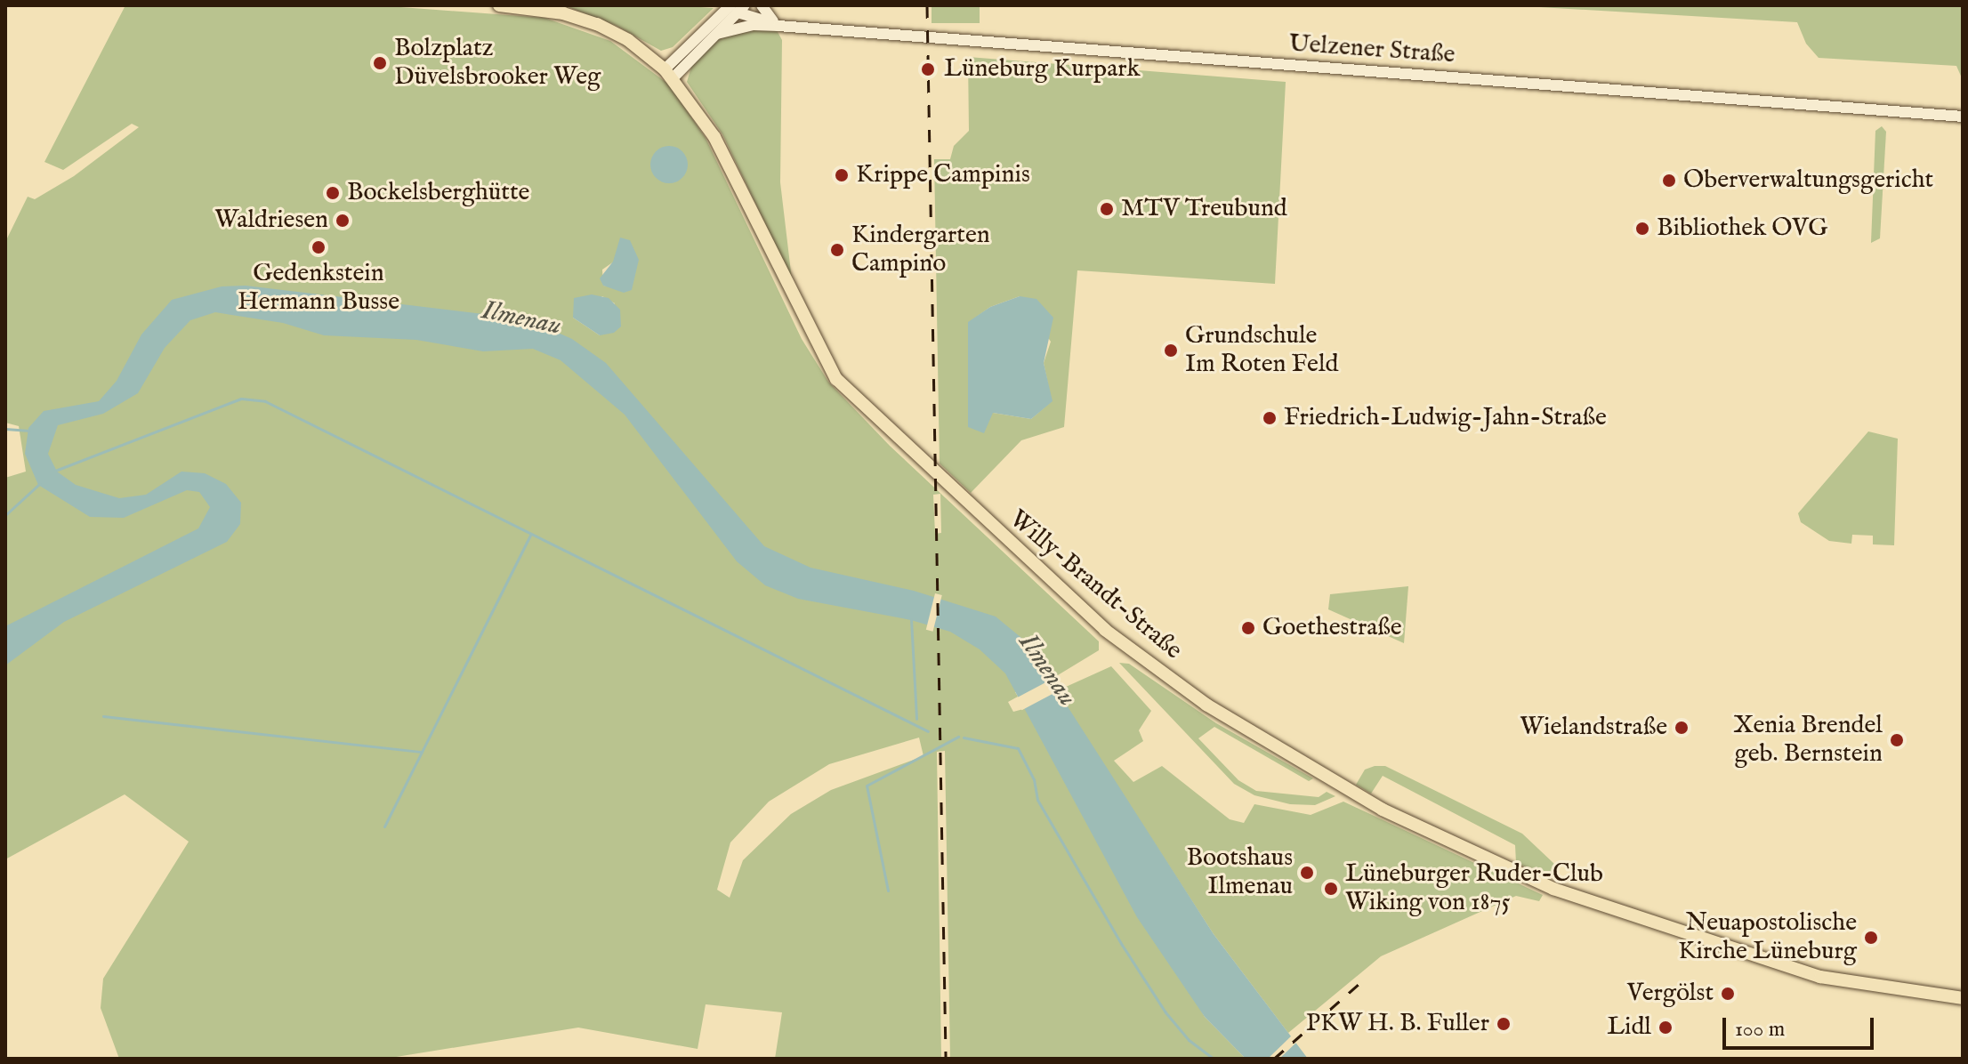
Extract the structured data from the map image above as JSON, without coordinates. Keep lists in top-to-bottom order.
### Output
{
  "streets": {
    "main road": ["Willy-Brandt-Straße"],
    "street": ["Uelzener Straße"]
  },
  "water": ["Ilmenau"],
  "places": [
    "Bolzplatz Düvelsbrooker Weg",
    "Lüneburg Kurpark",
    "Krippe Campinis",
    "Oberverwaltungsgericht",
    "Bockelsberghütte",
    "MTV Treubund",
    "Waldriesen",
    "Bibliothek OVG",
    "Gedenkstein Hermann Busse",
    "Kindergarten Campino",
    "Grundschule Im Roten Feld",
    "Friedrich-Ludwig-Jahn-Straße",
    "Goethestraße",
    "Wielandstraße",
    "Xenia Brendel geb. Bernstein",
    "Bootshaus Ilmenau",
    "Lüneburger Ruder-Club Wiking von 1875",
    "Neuapostolische Kirche Lüneburg",
    "Vergölst",
    "PKW H. B. Fuller",
    "Lidl"
  ],
  "scale_bar": "100 m"
}
